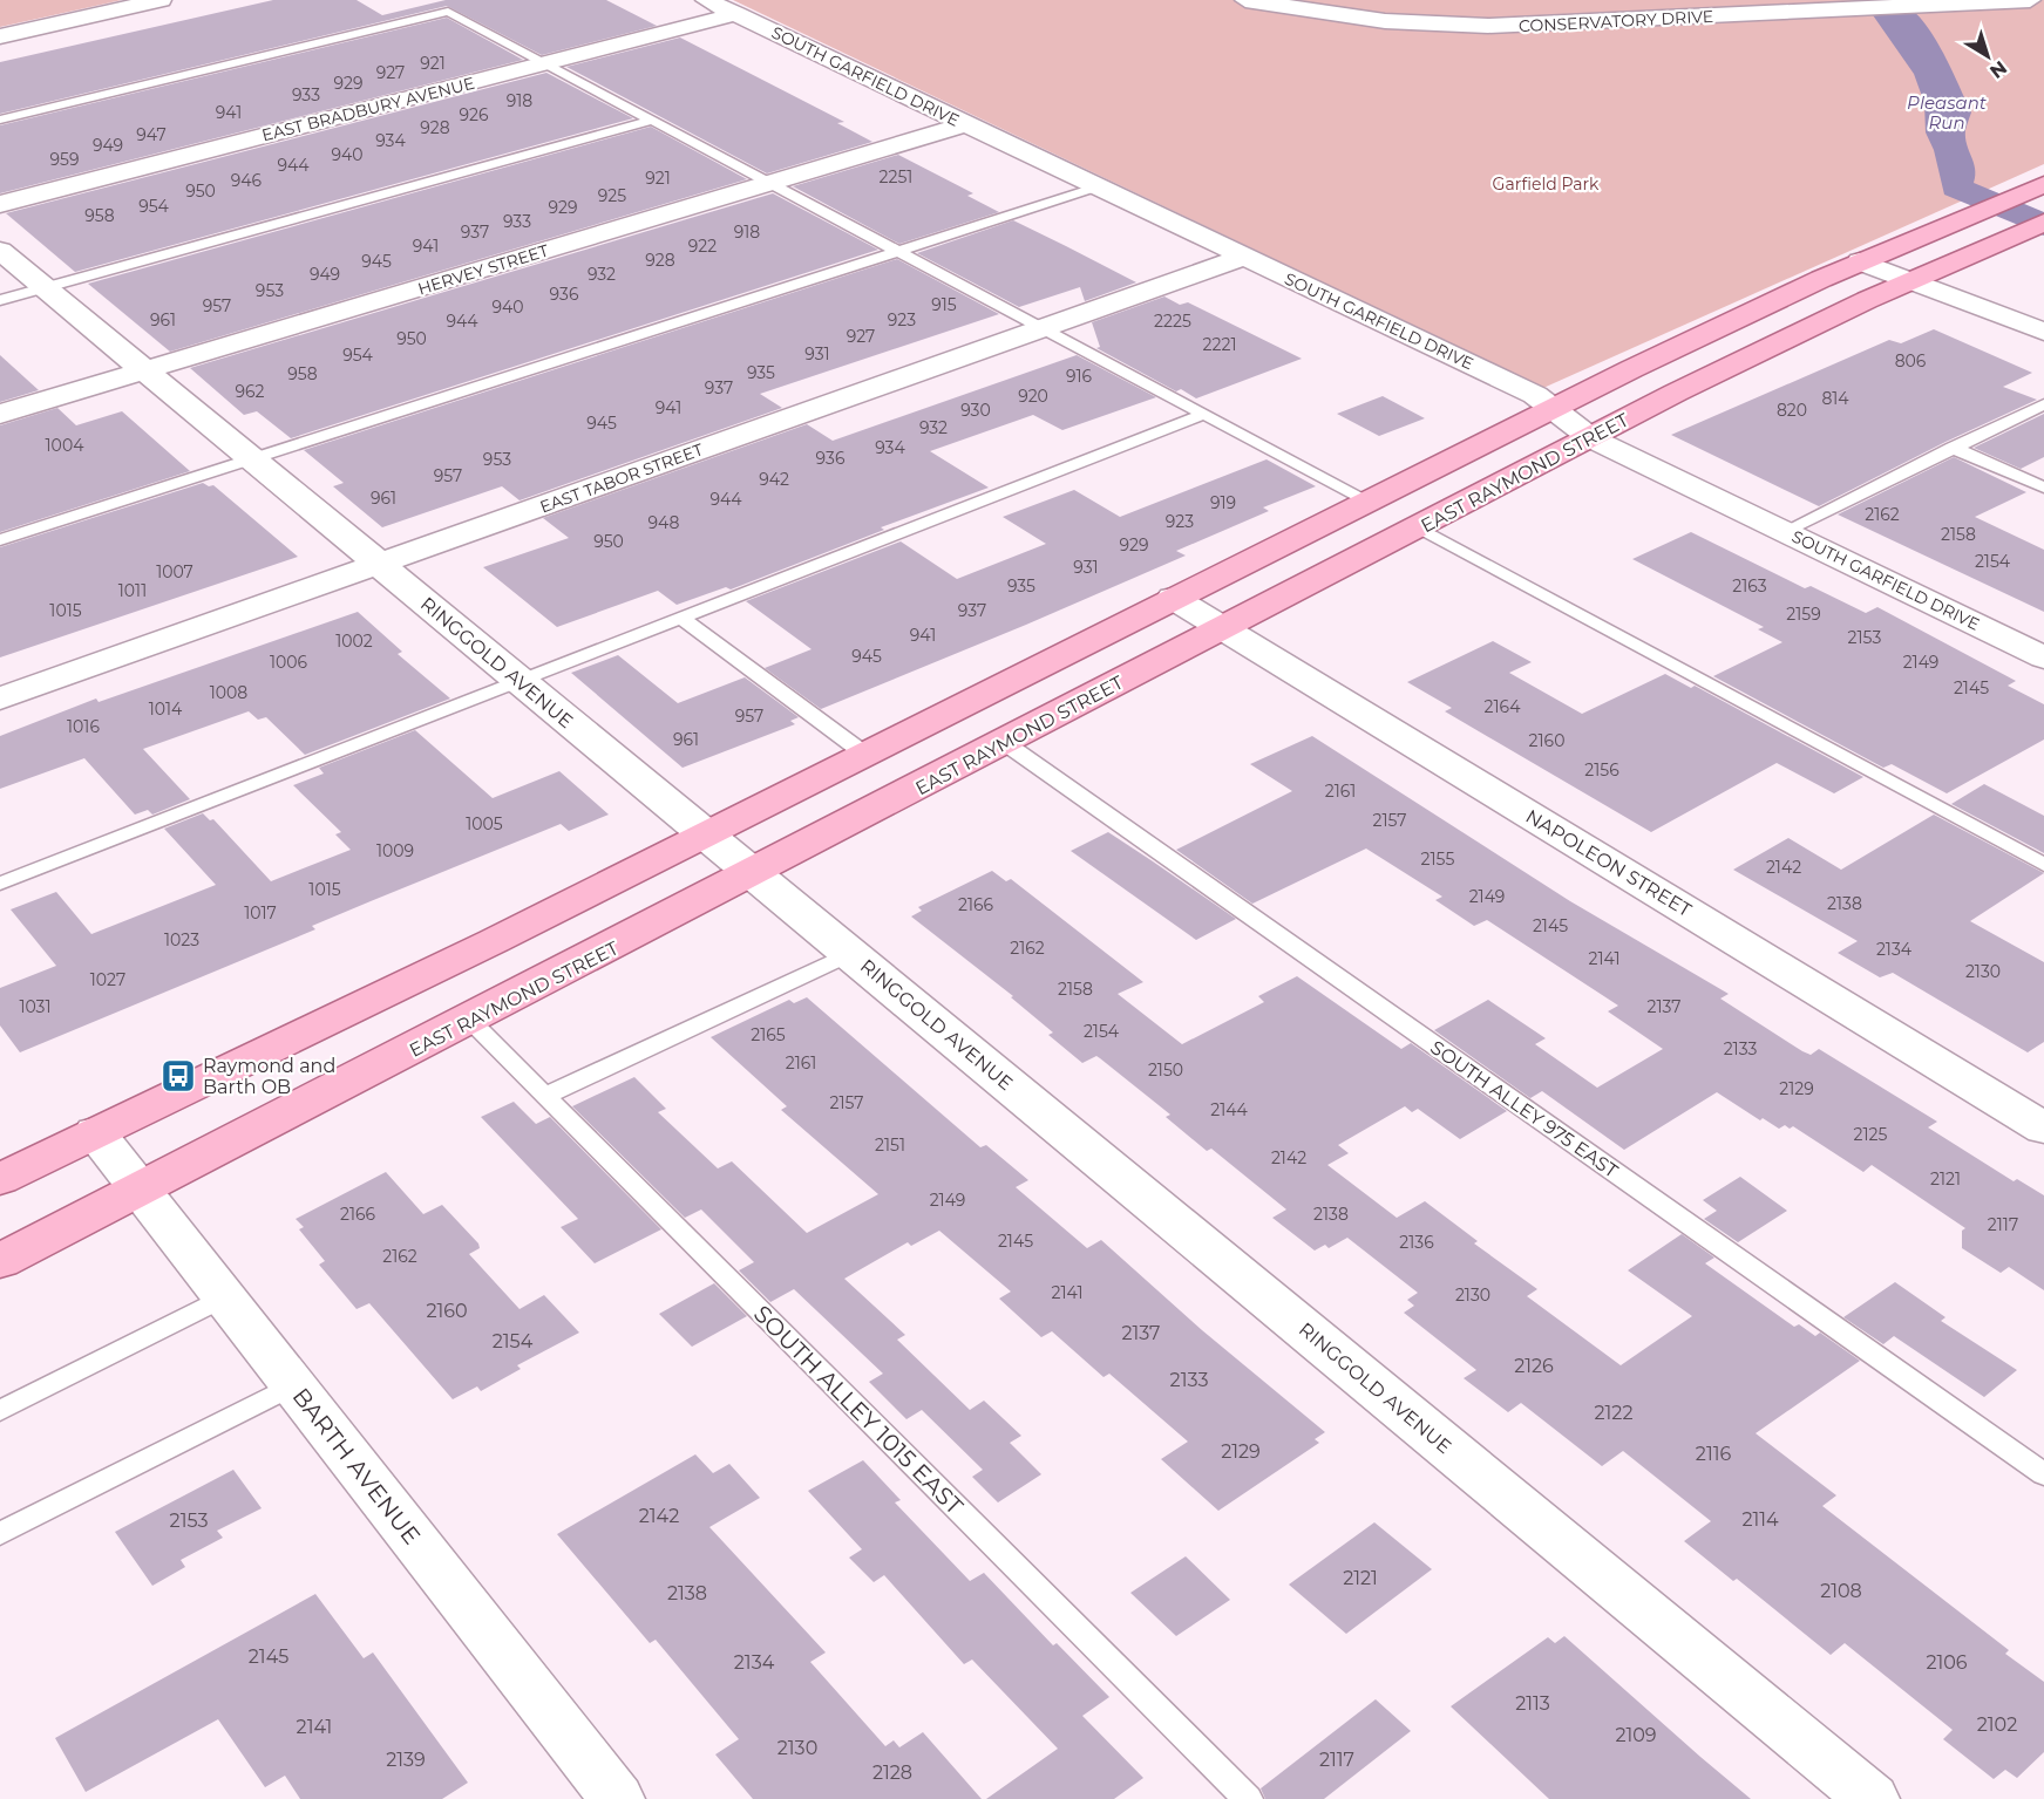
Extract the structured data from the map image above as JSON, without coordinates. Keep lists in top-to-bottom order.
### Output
{
  "streets": {
    "main road": ["EAST RAYMOND STREET"],
    "street": [
      "CONSERVATORY DRIVE",
      "SOUTH GARFIELD DRIVE",
      "EAST BRADBURY AVENUE",
      "HERVEY STREET",
      "EAST TABOR STREET",
      "RINGGOLD AVENUE",
      "NAPOLEON STREET",
      "BARTH AVENUE"
    ],
    "lane": ["SOUTH ALLEY 975 EAST", "SOUTH ALLEY 1015 EAST"]
  },
  "crossings": [
    ["SOUTH GARFIELD DRIVE", "EAST BRADBURY AVENUE"],
    ["SOUTH GARFIELD DRIVE", "HERVEY STREET"],
    ["SOUTH GARFIELD DRIVE", "EAST RAYMOND STREET"],
    ["SOUTH GARFIELD DRIVE", "EAST TABOR STREET"],
    ["HERVEY STREET", "RINGGOLD AVENUE"],
    ["EAST RAYMOND STREET", "RINGGOLD AVENUE"],
    ["EAST RAYMOND STREET", "NAPOLEON STREET"],
    ["EAST RAYMOND STREET", "SOUTH ALLEY 975 EAST"],
    ["EAST RAYMOND STREET", "SOUTH ALLEY 1015 EAST"],
    ["EAST RAYMOND STREET", "BARTH AVENUE"],
    ["EAST TABOR STREET", "RINGGOLD AVENUE"]
  ],
  "water": ["Pleasant Run"],
  "parks": ["Garfield Park"],
  "places": {
    "bus stop": ["Raymond and Barth OB"]
  },
  "house_numbers": [
    "921",
    "927",
    "929",
    "933",
    "918",
    "941",
    "926",
    "928",
    "947",
    "934",
    "949",
    "940",
    "959",
    "944",
    "2251",
    "921",
    "946",
    "950",
    "925",
    "954",
    "929",
    "958",
    "933",
    "937",
    "918",
    "941",
    "922",
    "928",
    "945",
    "949",
    "932",
    "953",
    "936",
    "915",
    "957",
    "940",
    "961",
    "923",
    "944",
    "2225",
    "927",
    "950",
    "2221",
    "931",
    "954",
    "806",
    "935",
    "958",
    "916",
    "937",
    "962",
    "920",
    "814",
    "941",
    "930",
    "820",
    "945",
    "932",
    "1004",
    "934",
    "936",
    "953",
    "957",
    "942",
    "961",
    "944",
    "919",
    "2162",
    "923",
    "948",
    "2158",
    "950",
    "929",
    "2154",
    "931",
    "1007",
    "935",
    "2163",
    "1011",
    "1015",
    "937",
    "2159",
    "941",
    "2153",
    "1002",
    "945",
    "1006",
    "2149",
    "2145",
    "1008",
    "2164",
    "1014",
    "957",
    "1016",
    "961",
    "2160",
    "2156",
    "2161",
    "2157",
    "1005",
    "1009",
    "2155",
    "2142",
    "1015",
    "2149",
    "2138",
    "2166",
    "1017",
    "2145",
    "1023",
    "2162",
    "2134",
    "2141",
    "2130",
    "1027",
    "2158",
    "1031",
    "2137",
    "2154",
    "2165",
    "2133",
    "2161",
    "2150",
    "2129",
    "2157",
    "2144",
    "2125",
    "2151",
    "2142",
    "2121",
    "2149",
    "2166",
    "2138",
    "2117",
    "2145",
    "2136",
    "2162",
    "2141",
    "2130",
    "2160",
    "2137",
    "2154",
    "2126",
    "2133",
    "2122",
    "2129",
    "2116",
    "2142",
    "2114",
    "2153",
    "2121",
    "2108",
    "2138",
    "2145",
    "2134",
    "2106",
    "2113",
    "2102",
    "2141",
    "2109",
    "2130",
    "2139",
    "2117",
    "2128"
  ],
  "north": "bottom right"
}
